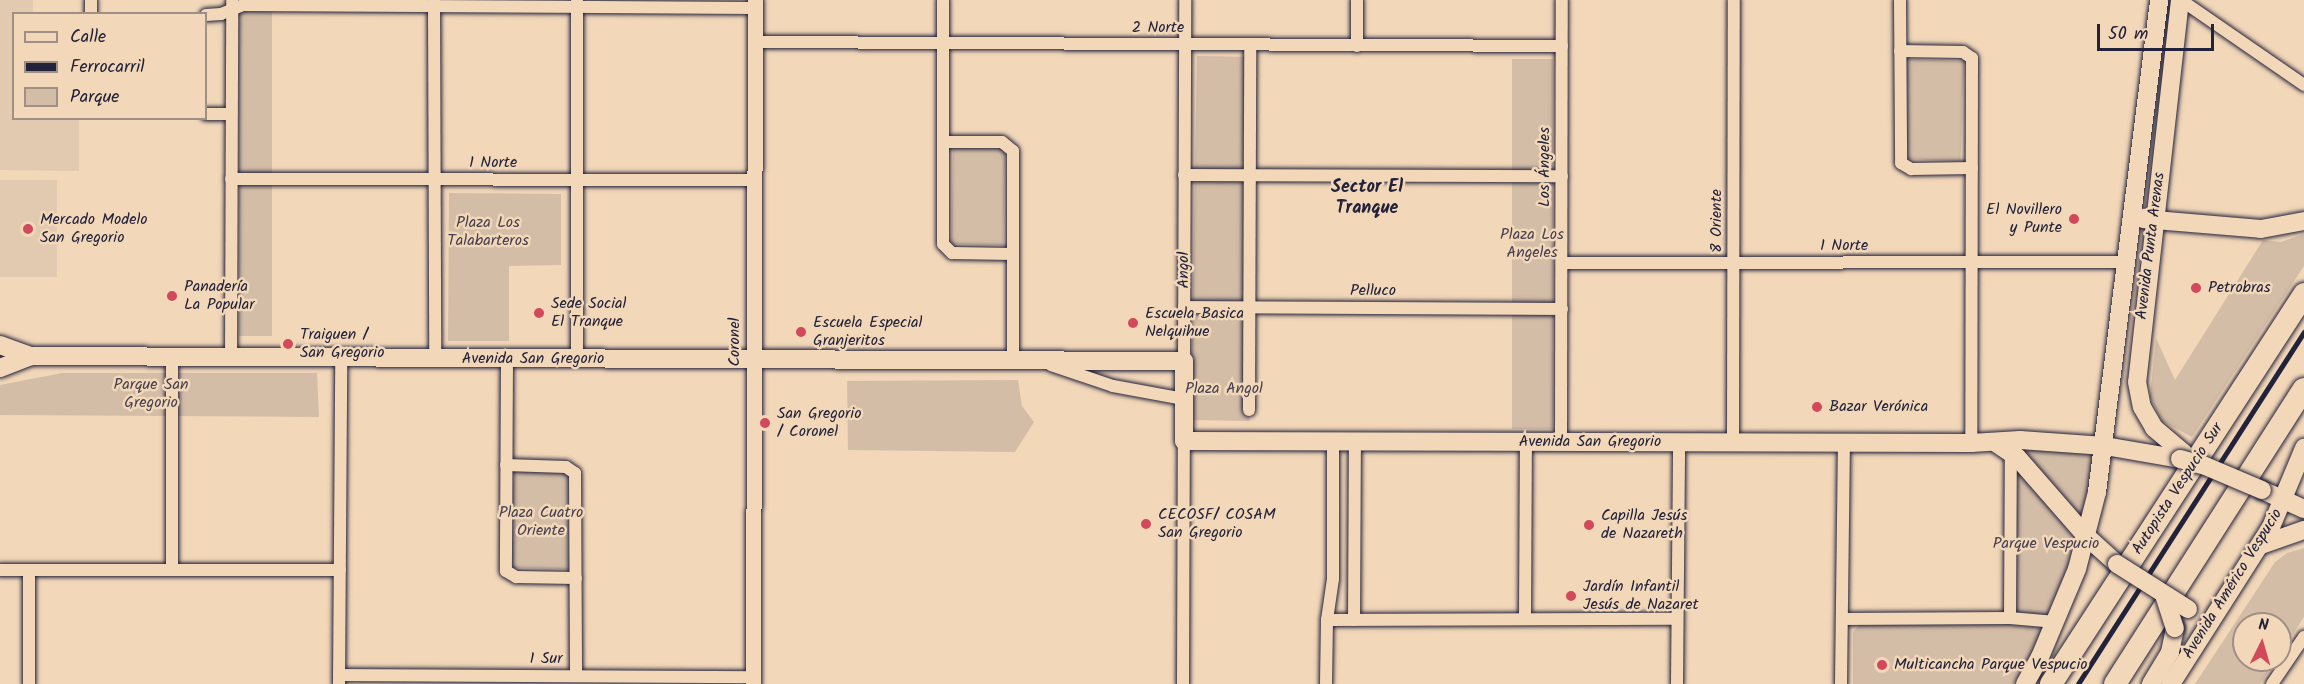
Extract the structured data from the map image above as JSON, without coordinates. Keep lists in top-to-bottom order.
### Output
{
  "streets": {
    "highway": ["Autopista Vespucio Sur"],
    "main road": [
      "Avenida Punta Arenas",
      "Angol",
      "Avenida San Gregorio",
      "Avenida Américo Vespucio"
    ],
    "street": [
      "2 Norte",
      "1 Norte",
      "Los Ángeles",
      "8 Oriente",
      "Pelluco",
      "Coronel",
      "1 Sur"
    ]
  },
  "crossings": [
    ["2 Norte", "Los Ángeles"],
    ["2 Norte", "Angol"],
    ["2 Norte", "Coronel"],
    ["1 Norte", "Los Ángeles"],
    ["1 Norte", "8 Oriente"],
    ["1 Norte", "Avenida Punta Arenas"],
    ["1 Norte", "Coronel"],
    ["Los Ángeles", "Pelluco"],
    ["Los Ángeles", "Avenida San Gregorio"],
    ["8 Oriente", "Avenida San Gregorio"],
    ["Avenida Punta Arenas", "Avenida San Gregorio"],
    ["Avenida Punta Arenas", "Avenida Américo Vespucio"],
    ["Angol", "Pelluco"],
    ["Angol", "Avenida San Gregorio"],
    ["Coronel", "Avenida San Gregorio"],
    ["Coronel", "1 Sur"]
  ],
  "districts": ["Sector El Tranque"],
  "parks": [
    "Plaza Los Talabarteros",
    "Plaza Los Angeles",
    "Parque San Gregorio",
    "Plaza Angol",
    "Plaza Cuatro Oriente",
    "Parque Vespucio"
  ],
  "places": [
    "El Novillero y Punte",
    "Mercado Modelo San Gregorio",
    "Petrobras",
    "Panadería La Popular",
    "Sede Social El Tranque",
    "Escuela Basica Nelquihue",
    "Escuela Especial Granjeritos",
    "Traiguen / San Gregorio",
    "Bazar Verónica",
    "San Gregorio / Coronel",
    "CECOSF/ COSAM San Gregorio",
    "Capilla Jesús de Nazareth",
    "Jardín Infantil Jesús de Nazaret",
    "Multicancha Parque Vespucio"
  ],
  "legend": ["Calle", "Ferrocarril", "Parque"],
  "scale_bar": "50 m",
  "north": "top"
}
